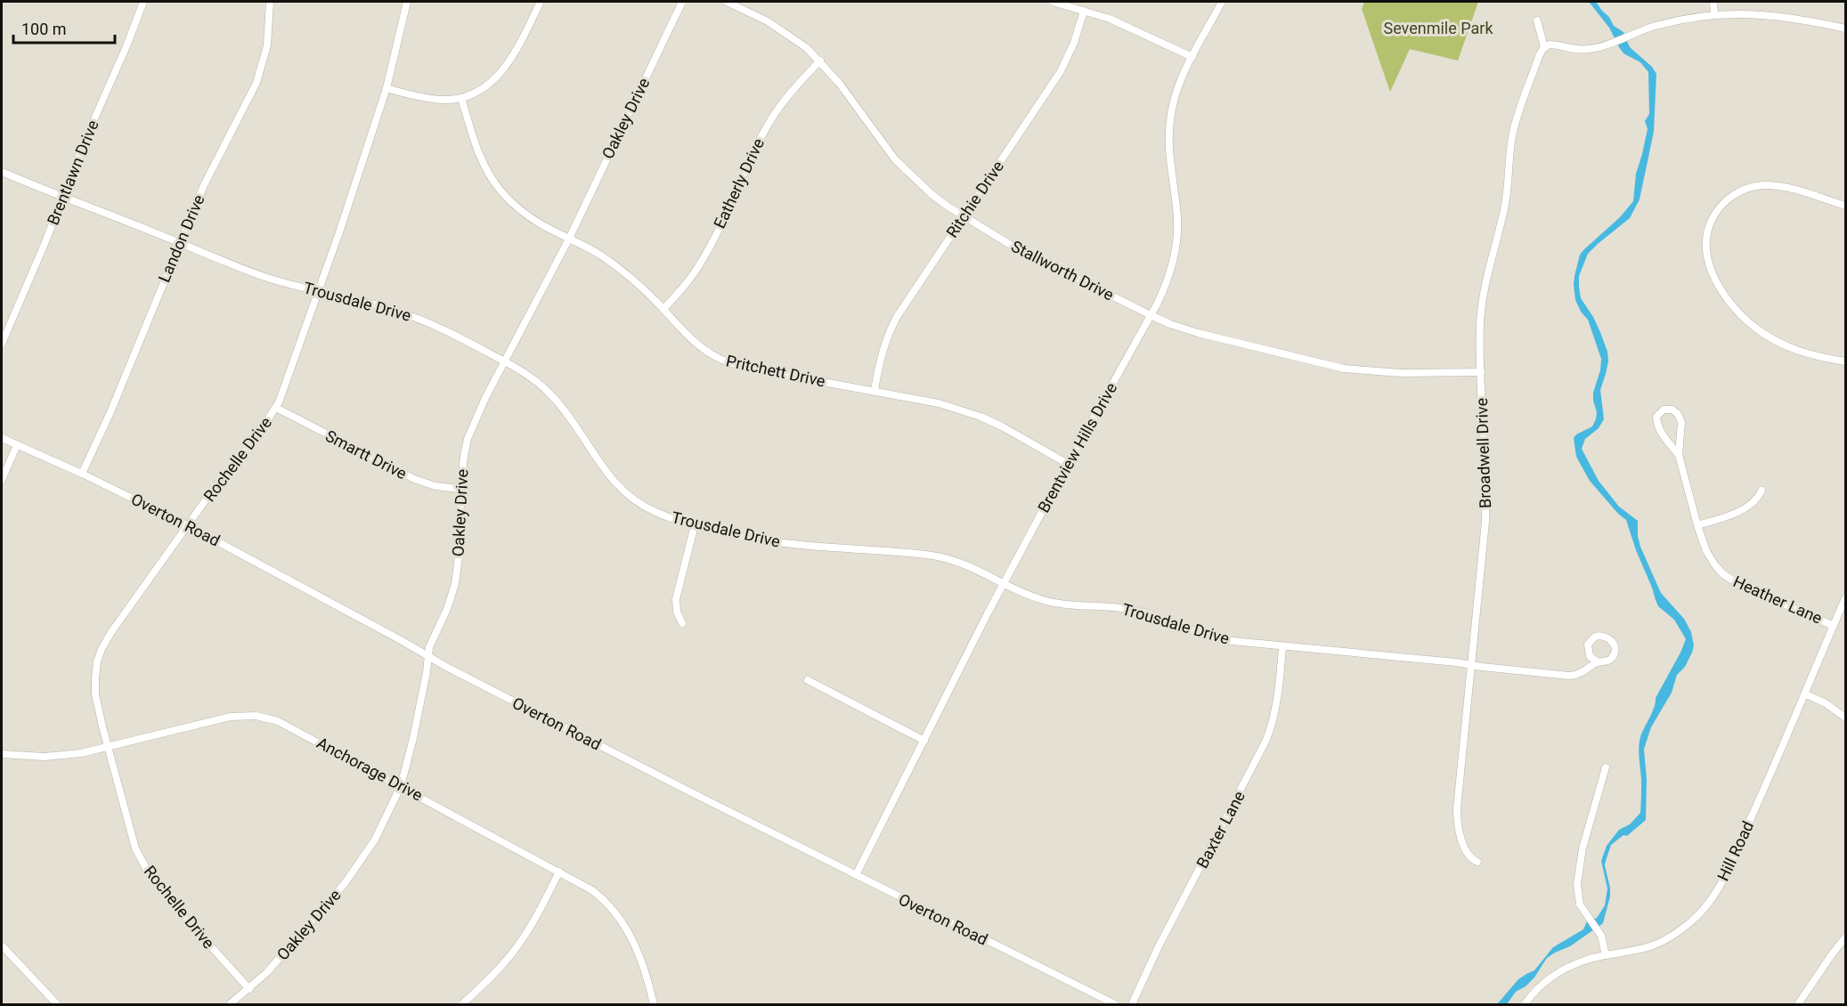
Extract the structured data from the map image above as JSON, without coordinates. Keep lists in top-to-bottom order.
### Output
{
  "streets": {
    "street": [
      "Oakley Drive",
      "Brentlawn Drive",
      "Eatherly Drive",
      "Ritchie Drive",
      "Landon Drive",
      "Stallworth Drive",
      "Trousdale Drive",
      "Pritchett Drive",
      "Brentview Hills Drive",
      "Broadwell Drive",
      "Smartt Drive",
      "Rochelle Drive",
      "Overton Road",
      "Heather Lane",
      "Anchorage Drive",
      "Baxter Lane",
      "Hill Road"
    ]
  },
  "crossings": [
    ["Oakley Drive", "Trousdale Drive"],
    ["Oakley Drive", "Pritchett Drive"],
    ["Oakley Drive", "Smartt Drive"],
    ["Oakley Drive", "Rochelle Drive"],
    ["Oakley Drive", "Overton Road"],
    ["Oakley Drive", "Anchorage Drive"],
    ["Brentlawn Drive", "Trousdale Drive"],
    ["Eatherly Drive", "Stallworth Drive"],
    ["Eatherly Drive", "Pritchett Drive"],
    ["Ritchie Drive", "Stallworth Drive"],
    ["Ritchie Drive", "Pritchett Drive"],
    ["Landon Drive", "Trousdale Drive"],
    ["Landon Drive", "Overton Road"],
    ["Stallworth Drive", "Brentview Hills Drive"],
    ["Stallworth Drive", "Broadwell Drive"],
    ["Trousdale Drive", "Brentview Hills Drive"],
    ["Trousdale Drive", "Broadwell Drive"],
    ["Trousdale Drive", "Rochelle Drive"],
    ["Trousdale Drive", "Baxter Lane"],
    ["Pritchett Drive", "Brentview Hills Drive"],
    ["Brentview Hills Drive", "Overton Road"],
    ["Smartt Drive", "Rochelle Drive"],
    ["Rochelle Drive", "Overton Road"],
    ["Rochelle Drive", "Anchorage Drive"],
    ["Heather Lane", "Hill Road"]
  ],
  "parks": ["Sevenmile Park"],
  "scale_bar": "100 m"
}
